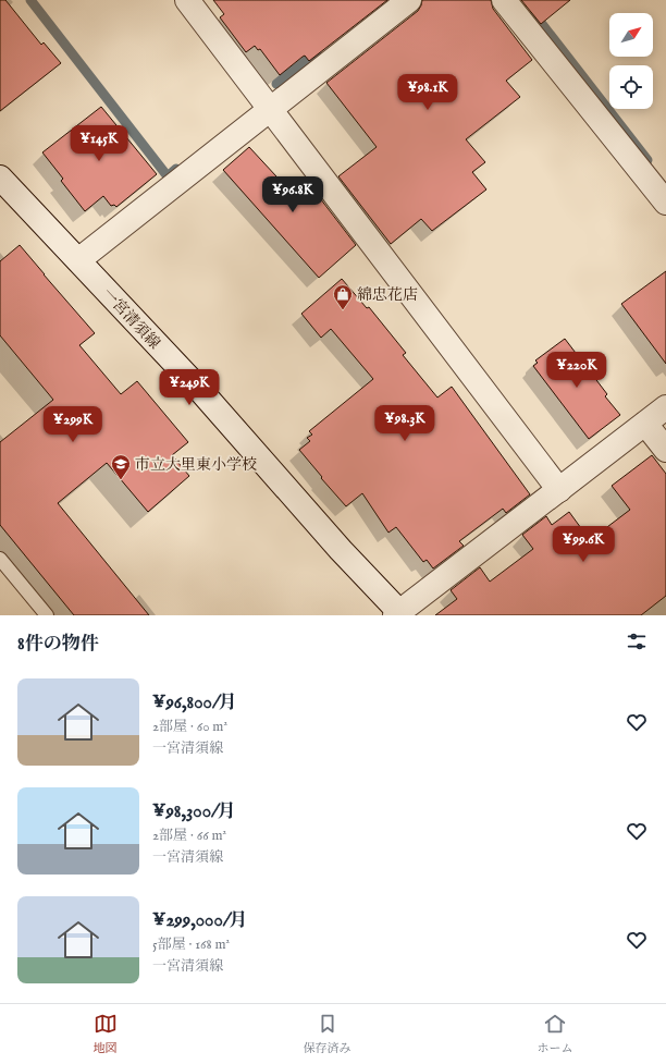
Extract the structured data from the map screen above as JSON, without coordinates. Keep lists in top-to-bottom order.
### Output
{
  "streets": {
    "street": ["一宮清須線"]
  },
  "places": {
    "shop": ["綿忠花店"],
    "school or university": ["市立大里東小学校"]
  },
  "north": "top right",
  "page": {
    "price": [
      "¥98.1K",
      "¥145K",
      "¥96.8K",
      "¥220K",
      "¥249K",
      "¥98.3K",
      "¥299K",
      "¥99.6K"
    ],
    "heading": "8件の物件",
    "list": [
      {
        "name": "¥96,800/月",
        "note": "2部屋 · 60 m² · 一宮清須線"
      },
      {
        "name": "¥98,300/月",
        "note": "2部屋 · 66 m² · 一宮清須線"
      },
      {
        "name": "¥299,000/月",
        "note": "5部屋 · 168 m² · 一宮清須線"
      }
    ],
    "tabs": ["地図", "保存済み", "ホーム"]
  }
}
